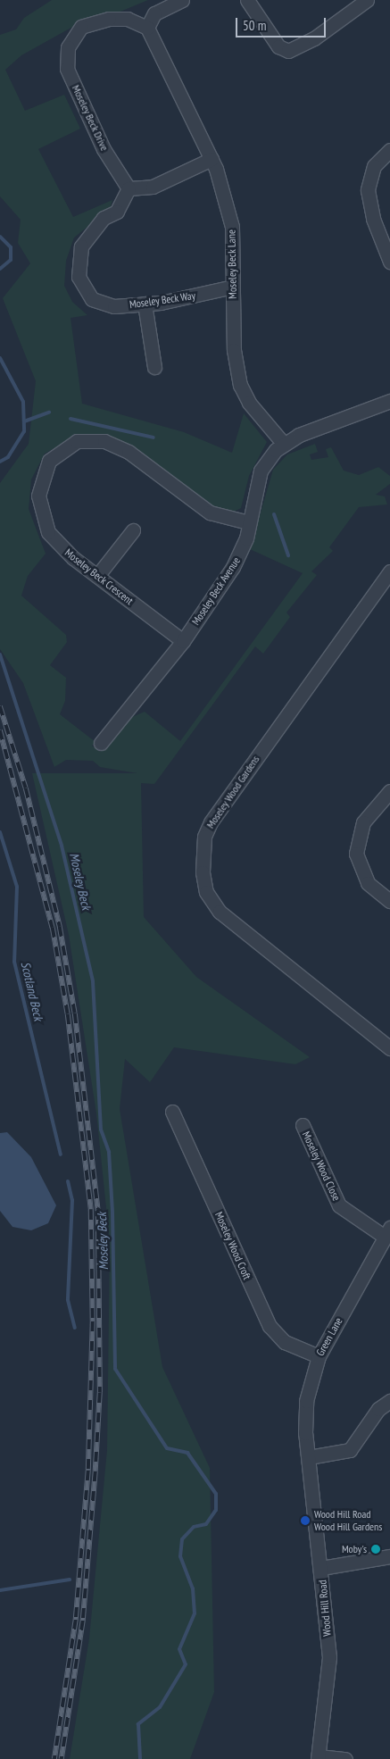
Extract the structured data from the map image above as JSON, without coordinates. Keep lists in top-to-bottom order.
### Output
{
  "streets": {
    "street": [
      "Moseley Beck Drive",
      "Moseley Beck Lane",
      "Moseley Beck Way",
      "Moseley Beck Crescent",
      "Moseley Beck Avenue",
      "Moseley Wood Gardens",
      "Moseley Wood Close",
      "Moseley Wood Croft",
      "Green Lane",
      "Wood Hill Road"
    ]
  },
  "crossings": [
    ["Moseley Beck Drive", "Moseley Beck Lane"],
    ["Moseley Beck Drive", "Moseley Beck Way"],
    ["Moseley Beck Lane", "Moseley Beck Way"],
    ["Moseley Beck Lane", "Moseley Beck Avenue"],
    ["Moseley Beck Crescent", "Moseley Beck Avenue"],
    ["Moseley Wood Close", "Green Lane"],
    ["Moseley Wood Croft", "Green Lane"],
    ["Green Lane", "Wood Hill Road"]
  ],
  "water": ["Moseley Beck", "Scotland Beck"],
  "places": ["Wood Hill Road Wood Hill Gardens", "Moby's"],
  "scale_bar": "50 m"
}
